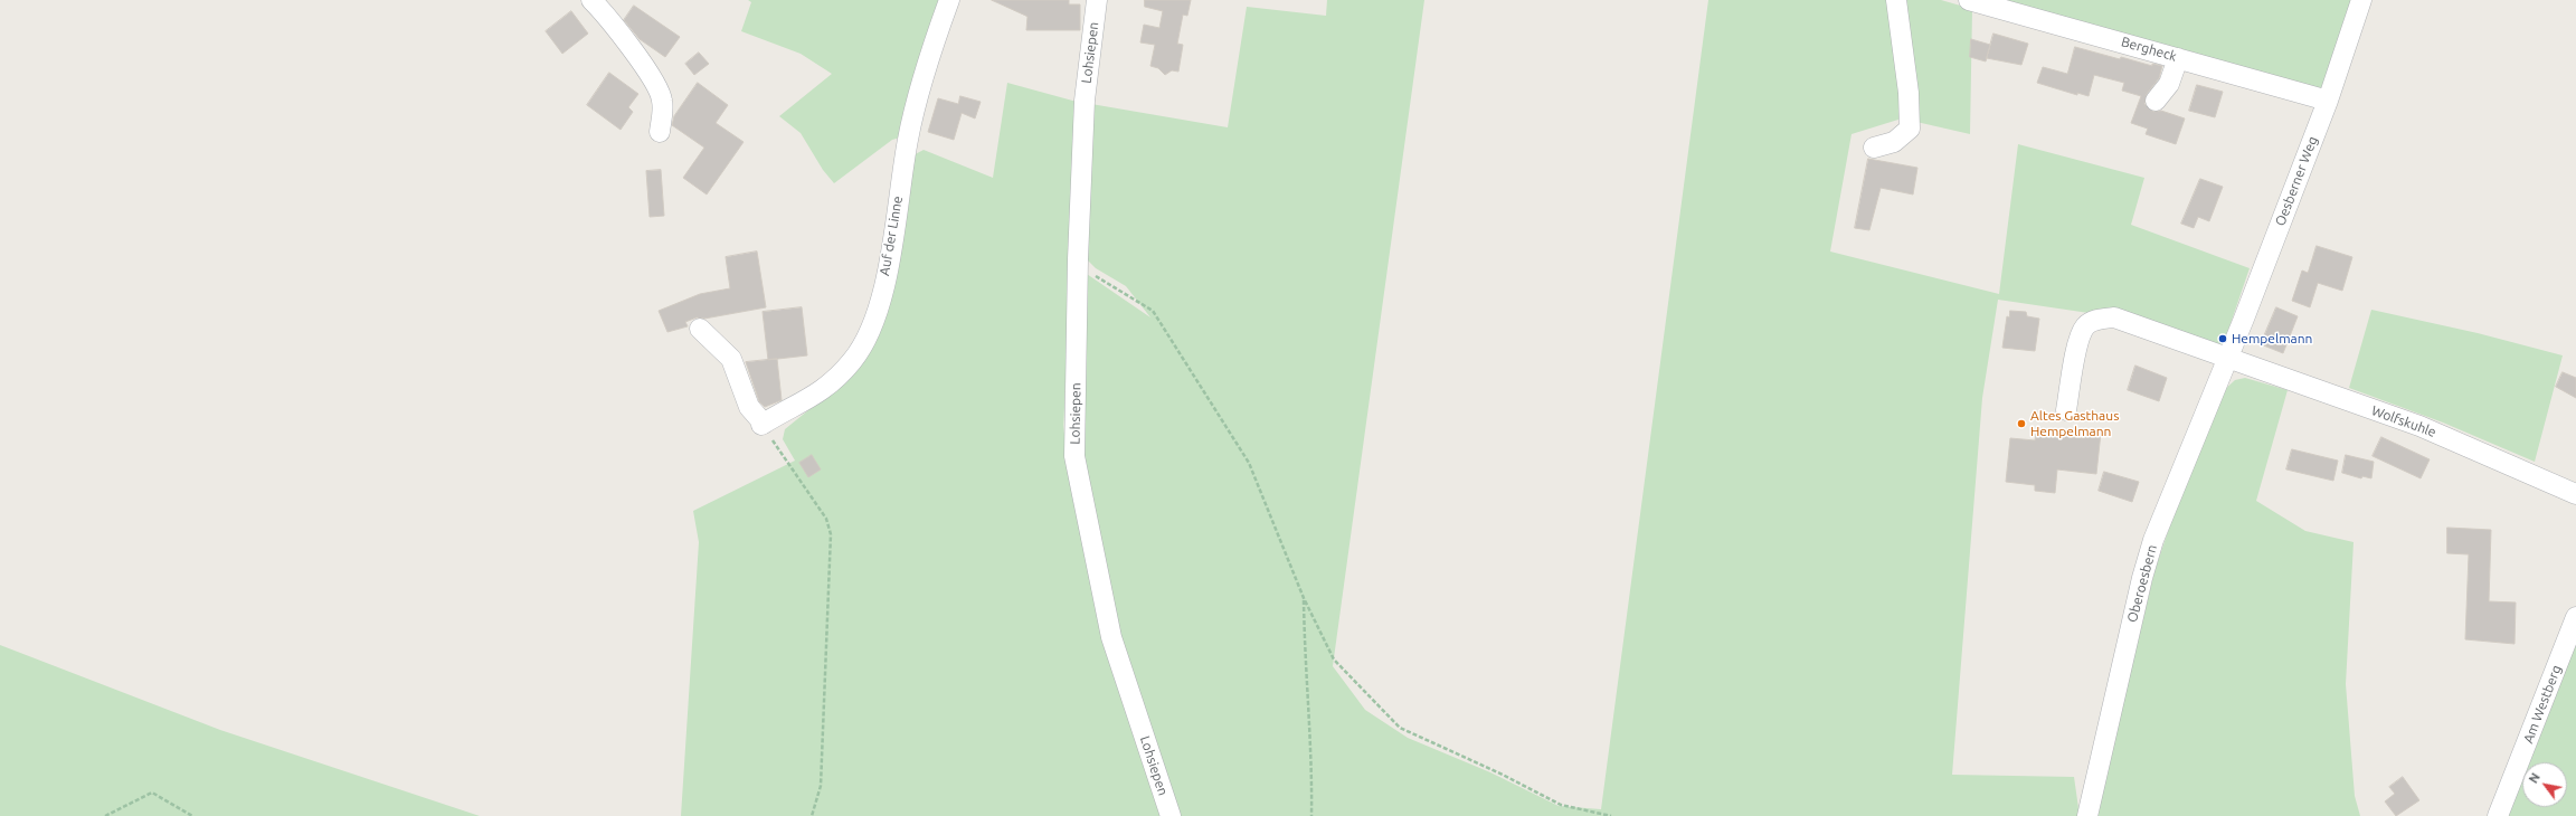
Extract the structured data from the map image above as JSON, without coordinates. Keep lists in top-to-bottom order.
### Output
{
  "streets": {
    "street": [
      "Bergheck",
      "Lohsiepen",
      "Oesberner Weg",
      "Auf der Linne",
      "Wolfskuhle",
      "Oberoesbern",
      "Am Westberg"
    ]
  },
  "crossings": [
    ["Bergheck", "Oesberner Weg"],
    ["Oesberner Weg", "Wolfskuhle"],
    ["Oesberner Weg", "Oberoesbern"],
    ["Wolfskuhle", "Oberoesbern"]
  ],
  "places": ["Hempelmann", "Altes Gasthaus Hempelmann"],
  "north": "top left"
}
